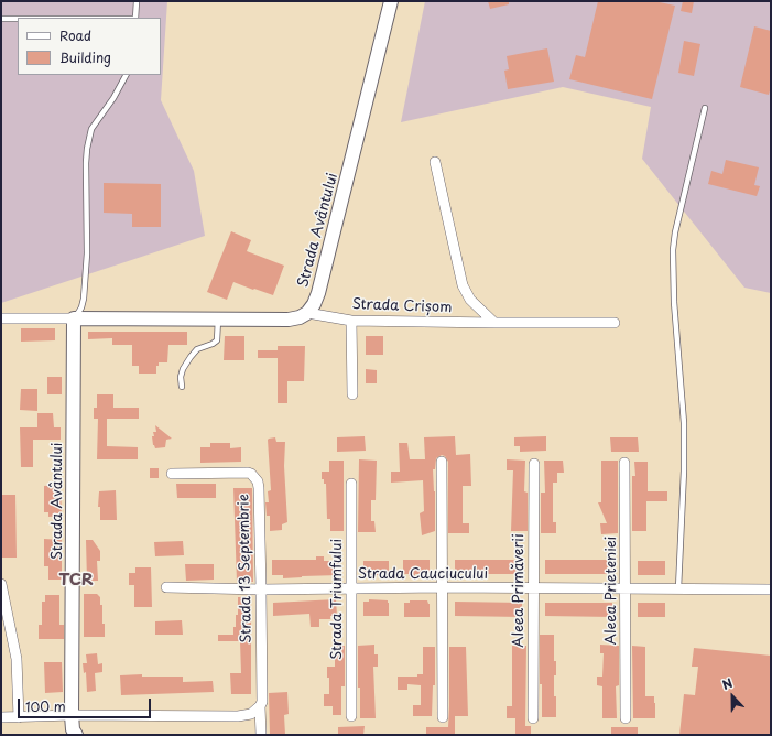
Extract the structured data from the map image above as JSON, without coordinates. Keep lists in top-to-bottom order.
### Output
{
  "streets": {
    "main road": ["Strada Avântului"],
    "street": [
      "Strada Crișom",
      "Strada 13 Septembrie",
      "Strada Cauciucului",
      "Aleea Primăverii",
      "Aleea Prieteniei",
      "Strada Triumfului"
    ]
  },
  "crossings": [
    ["Strada Avântului", "Strada Crișom"],
    ["Strada 13 Septembrie", "Strada Cauciucului"],
    ["Strada Cauciucului", "Aleea Primăverii"],
    ["Strada Cauciucului", "Aleea Prieteniei"],
    ["Strada Cauciucului", "Strada Triumfului"]
  ],
  "districts": ["TCR"],
  "legend": ["Road", "Building"],
  "scale_bar": "100 m",
  "north": "top"
}
